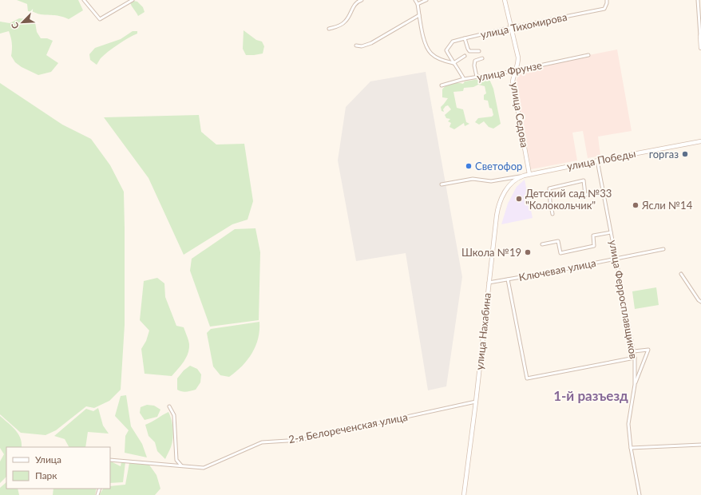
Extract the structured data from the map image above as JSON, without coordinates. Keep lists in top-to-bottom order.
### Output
{
  "streets": {
    "main road": ["улица Седова", "улица Победы", "улица Нахабина"],
    "street": [
      "улица Тихомирова",
      "улица Фрунзе",
      "Ключевая улица",
      "улица Ферросплавщиков",
      "2-я Белореченская улица"
    ]
  },
  "crossings": [
    ["улица Тихомирова", "улица Фрунзе"],
    ["улица Тихомирова", "улица Седова"],
    ["улица Фрунзе", "улица Седова"],
    ["улица Седова", "улица Победы"],
    ["улица Победы", "улица Ферросплавщиков"],
    ["улица Победы", "улица Нахабина"],
    ["Ключевая улица", "улица Ферросплавщиков"],
    ["Ключевая улица", "улица Нахабина"],
    ["улица Нахабина", "2-я Белореченская улица"]
  ],
  "districts": ["1-й разъезд"],
  "places": [
    "горгаз",
    "Светофор",
    "Детский сад №33 \"Колокольчик\"",
    "Ясли №14",
    "Школа №19"
  ],
  "legend": ["Улица", "Парк"],
  "north": "bottom left"
}
